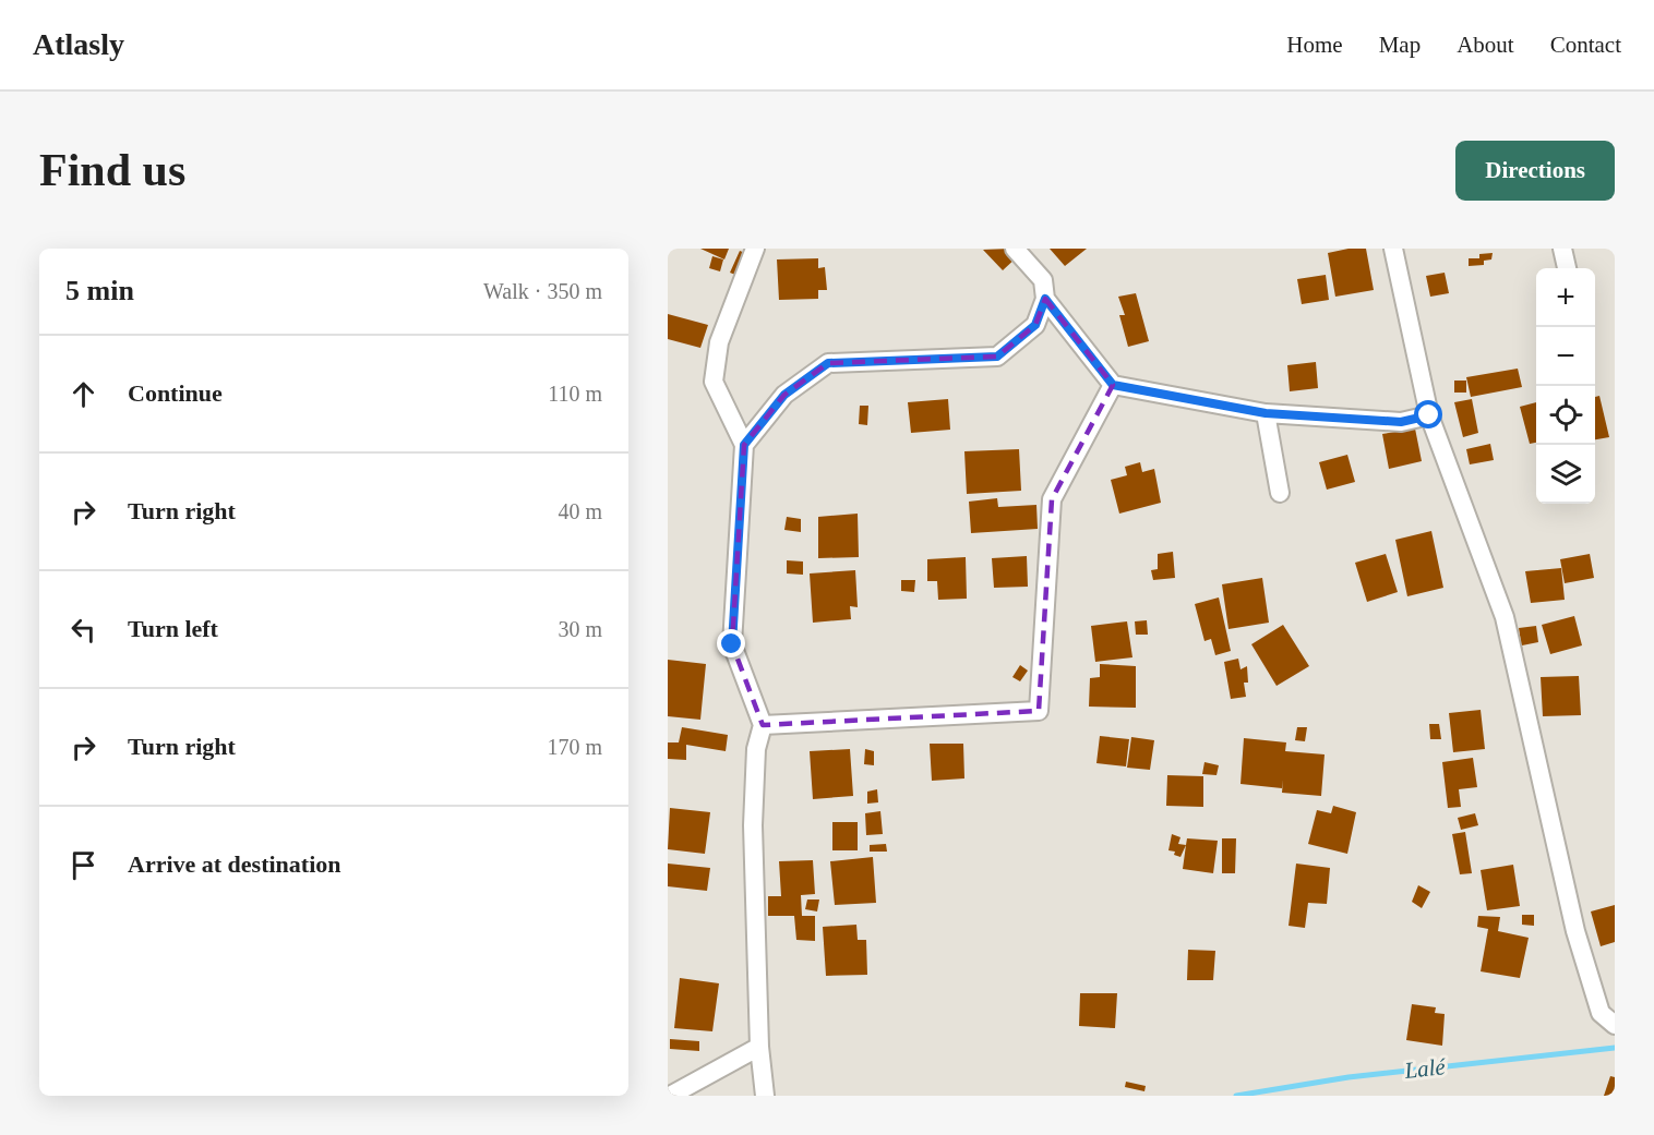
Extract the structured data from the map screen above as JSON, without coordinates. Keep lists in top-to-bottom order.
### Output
{
  "water": ["Lalé"],
  "page": {
    "header": "Atlasly",
    "nav": [
      "Home",
      "Map",
      "About",
      "Contact"
    ],
    "buttons": "Directions",
    "title": "Find us",
    "heading": ["5 min", "Walk · 350 m"],
    "map_buttons": ["+", "−"],
    "list": [
      ["Continue", "110 m"],
      ["Turn right", "40 m"],
      ["Turn left", "30 m"],
      ["Turn right", "170 m"],
      "Arrive at destination"
    ]
  }
}
